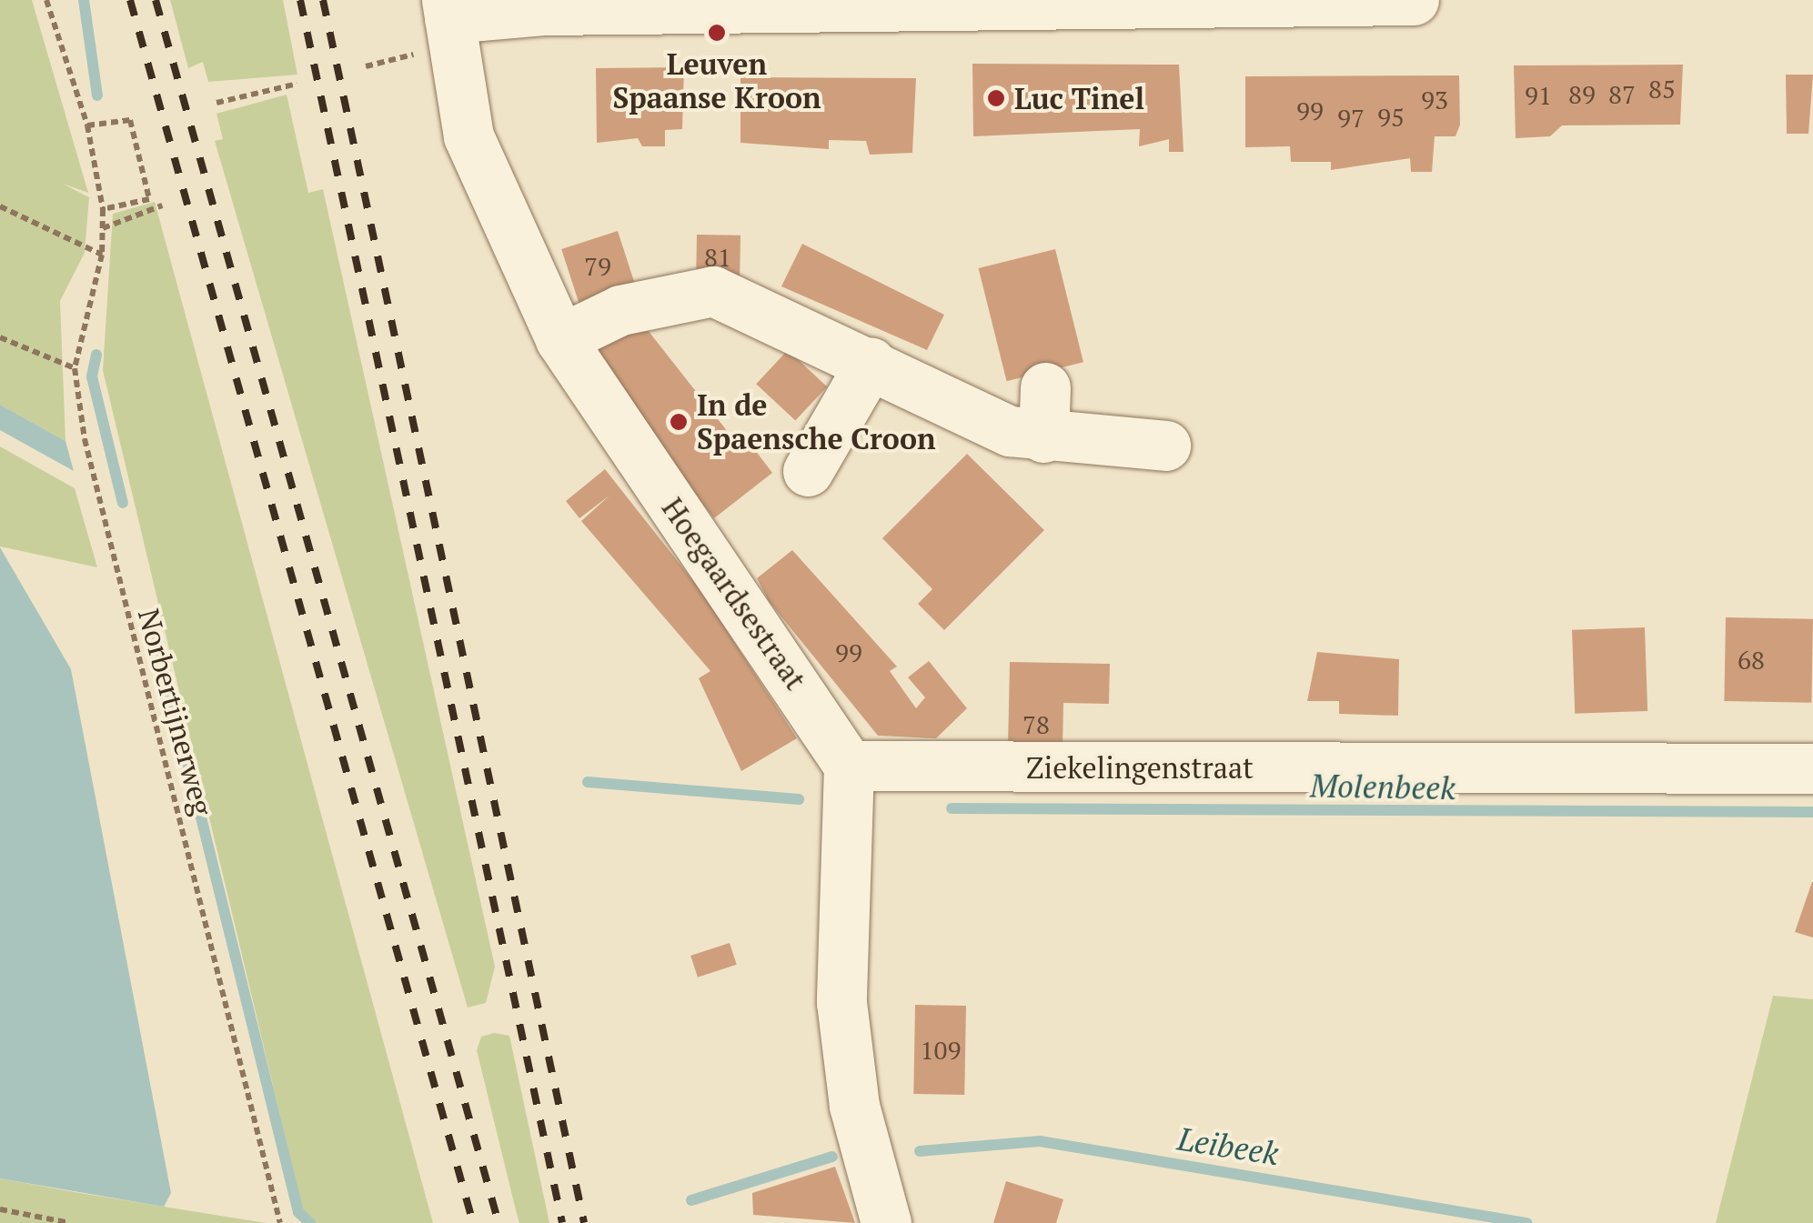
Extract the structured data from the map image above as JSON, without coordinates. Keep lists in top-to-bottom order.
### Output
{
  "streets": {
    "street": ["Hoegaardsestraat", "Ziekelingenstraat"],
    "path": ["Norbertijnerweg"]
  },
  "crossings": [
    ["Hoegaardsestraat", "Ziekelingenstraat"]
  ],
  "water": ["Molenbeek", "Leibeek"],
  "places": ["Leuven Spaanse Kroon", "Luc Tinel", "In de Spaensche Croon"],
  "house_numbers": [
    "85",
    "89",
    "87",
    "91",
    "93",
    "99",
    "95",
    "97",
    "81",
    "79",
    "99",
    "68",
    "78",
    "109"
  ]
}
